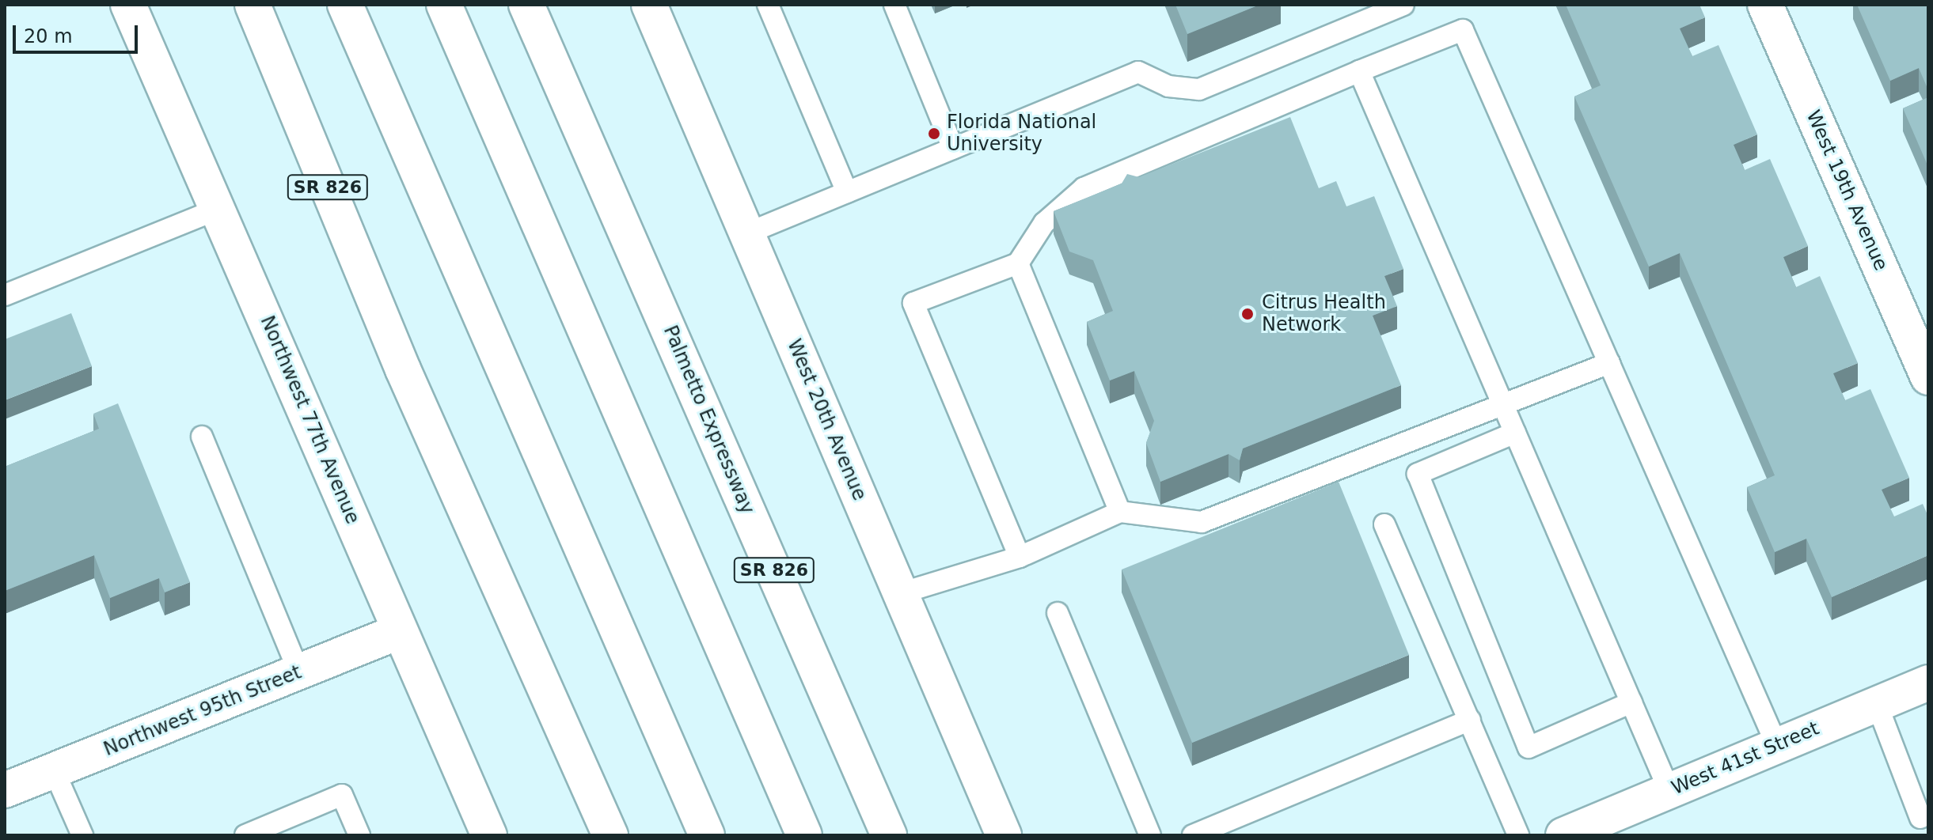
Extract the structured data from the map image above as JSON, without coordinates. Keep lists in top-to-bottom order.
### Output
{
  "streets": {
    "main road": [
      "SR 826",
      "West 19th Avenue",
      "Northwest 77th Avenue",
      "Palmetto Expressway",
      "West 20th Avenue",
      "Northwest 95th Street",
      "West 41st Street"
    ]
  },
  "crossings": [
    ["Northwest 77th Avenue", "Northwest 95th Street"]
  ],
  "places": ["Florida National University", "Citrus Health Network"],
  "scale_bar": "20 m"
}
